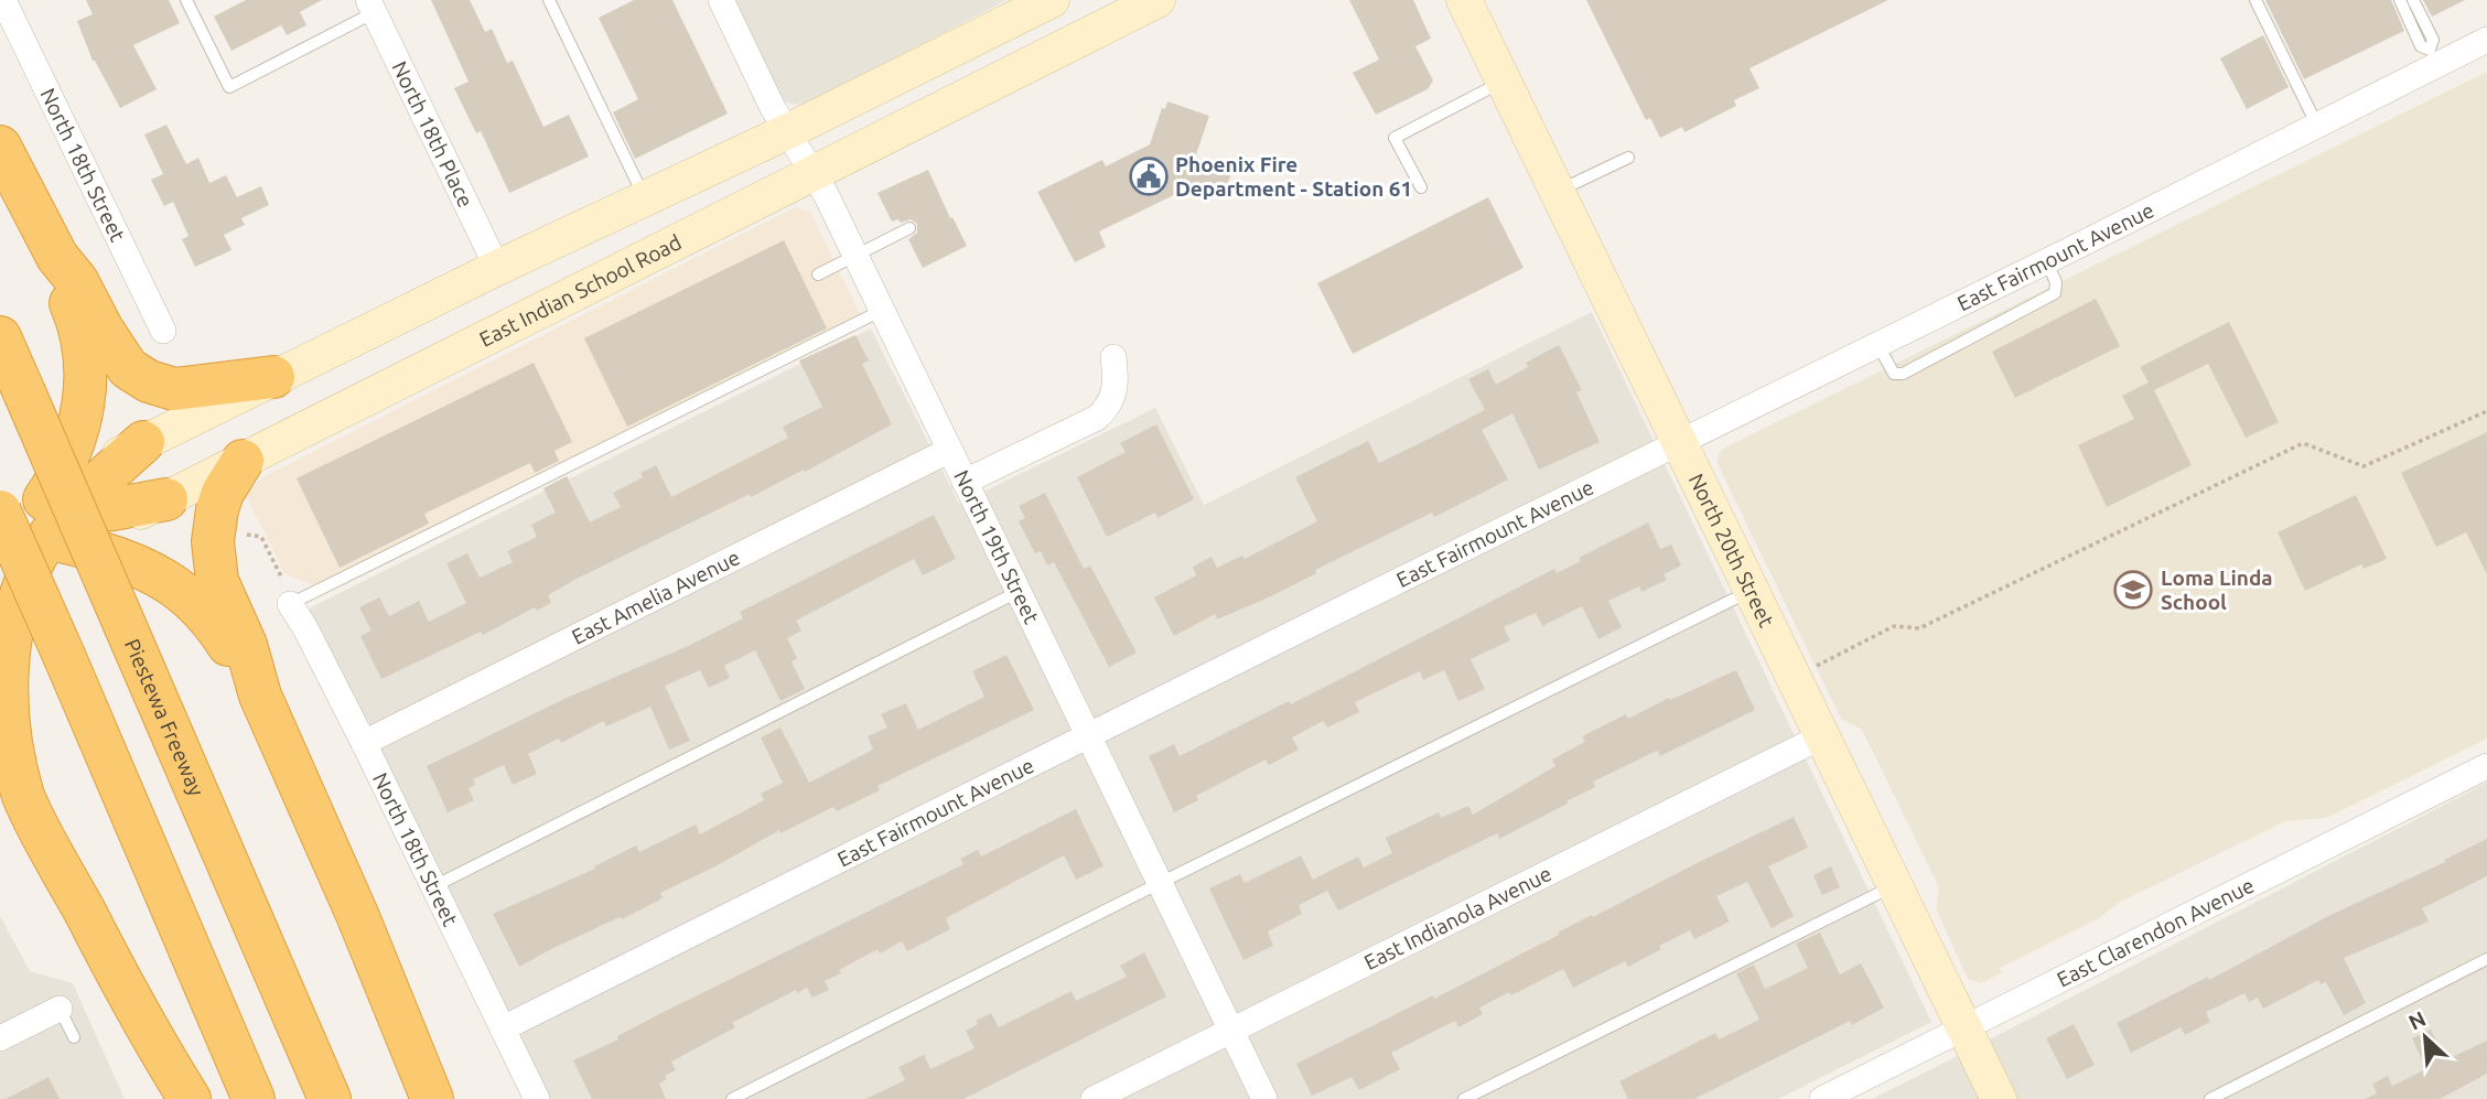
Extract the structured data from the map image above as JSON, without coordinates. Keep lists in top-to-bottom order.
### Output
{
  "streets": {
    "highway": ["Piestewa Freeway"],
    "main road": ["East Indian School Road", "North 20th Street"],
    "street": [
      "North 18th Place",
      "North 18th Street",
      "East Fairmount Avenue",
      "North 19th Street",
      "East Amelia Avenue",
      "East Indianola Avenue",
      "East Clarendon Avenue"
    ]
  },
  "crossings": [
    ["North 18th Street", "East Fairmount Avenue"],
    ["North 18th Street", "East Amelia Avenue"],
    ["East Fairmount Avenue", "North 19th Street"],
    ["East Fairmount Avenue", "North 20th Street"],
    ["East Indian School Road", "North 19th Street"],
    ["North 19th Street", "East Amelia Avenue"],
    ["North 19th Street", "East Indianola Avenue"],
    ["North 20th Street", "East Indianola Avenue"],
    ["North 20th Street", "East Clarendon Avenue"]
  ],
  "places": {
    "public building": ["Phoenix Fire Department - Station 61"],
    "school or university": ["Loma Linda School"]
  },
  "north": "top left"
}
